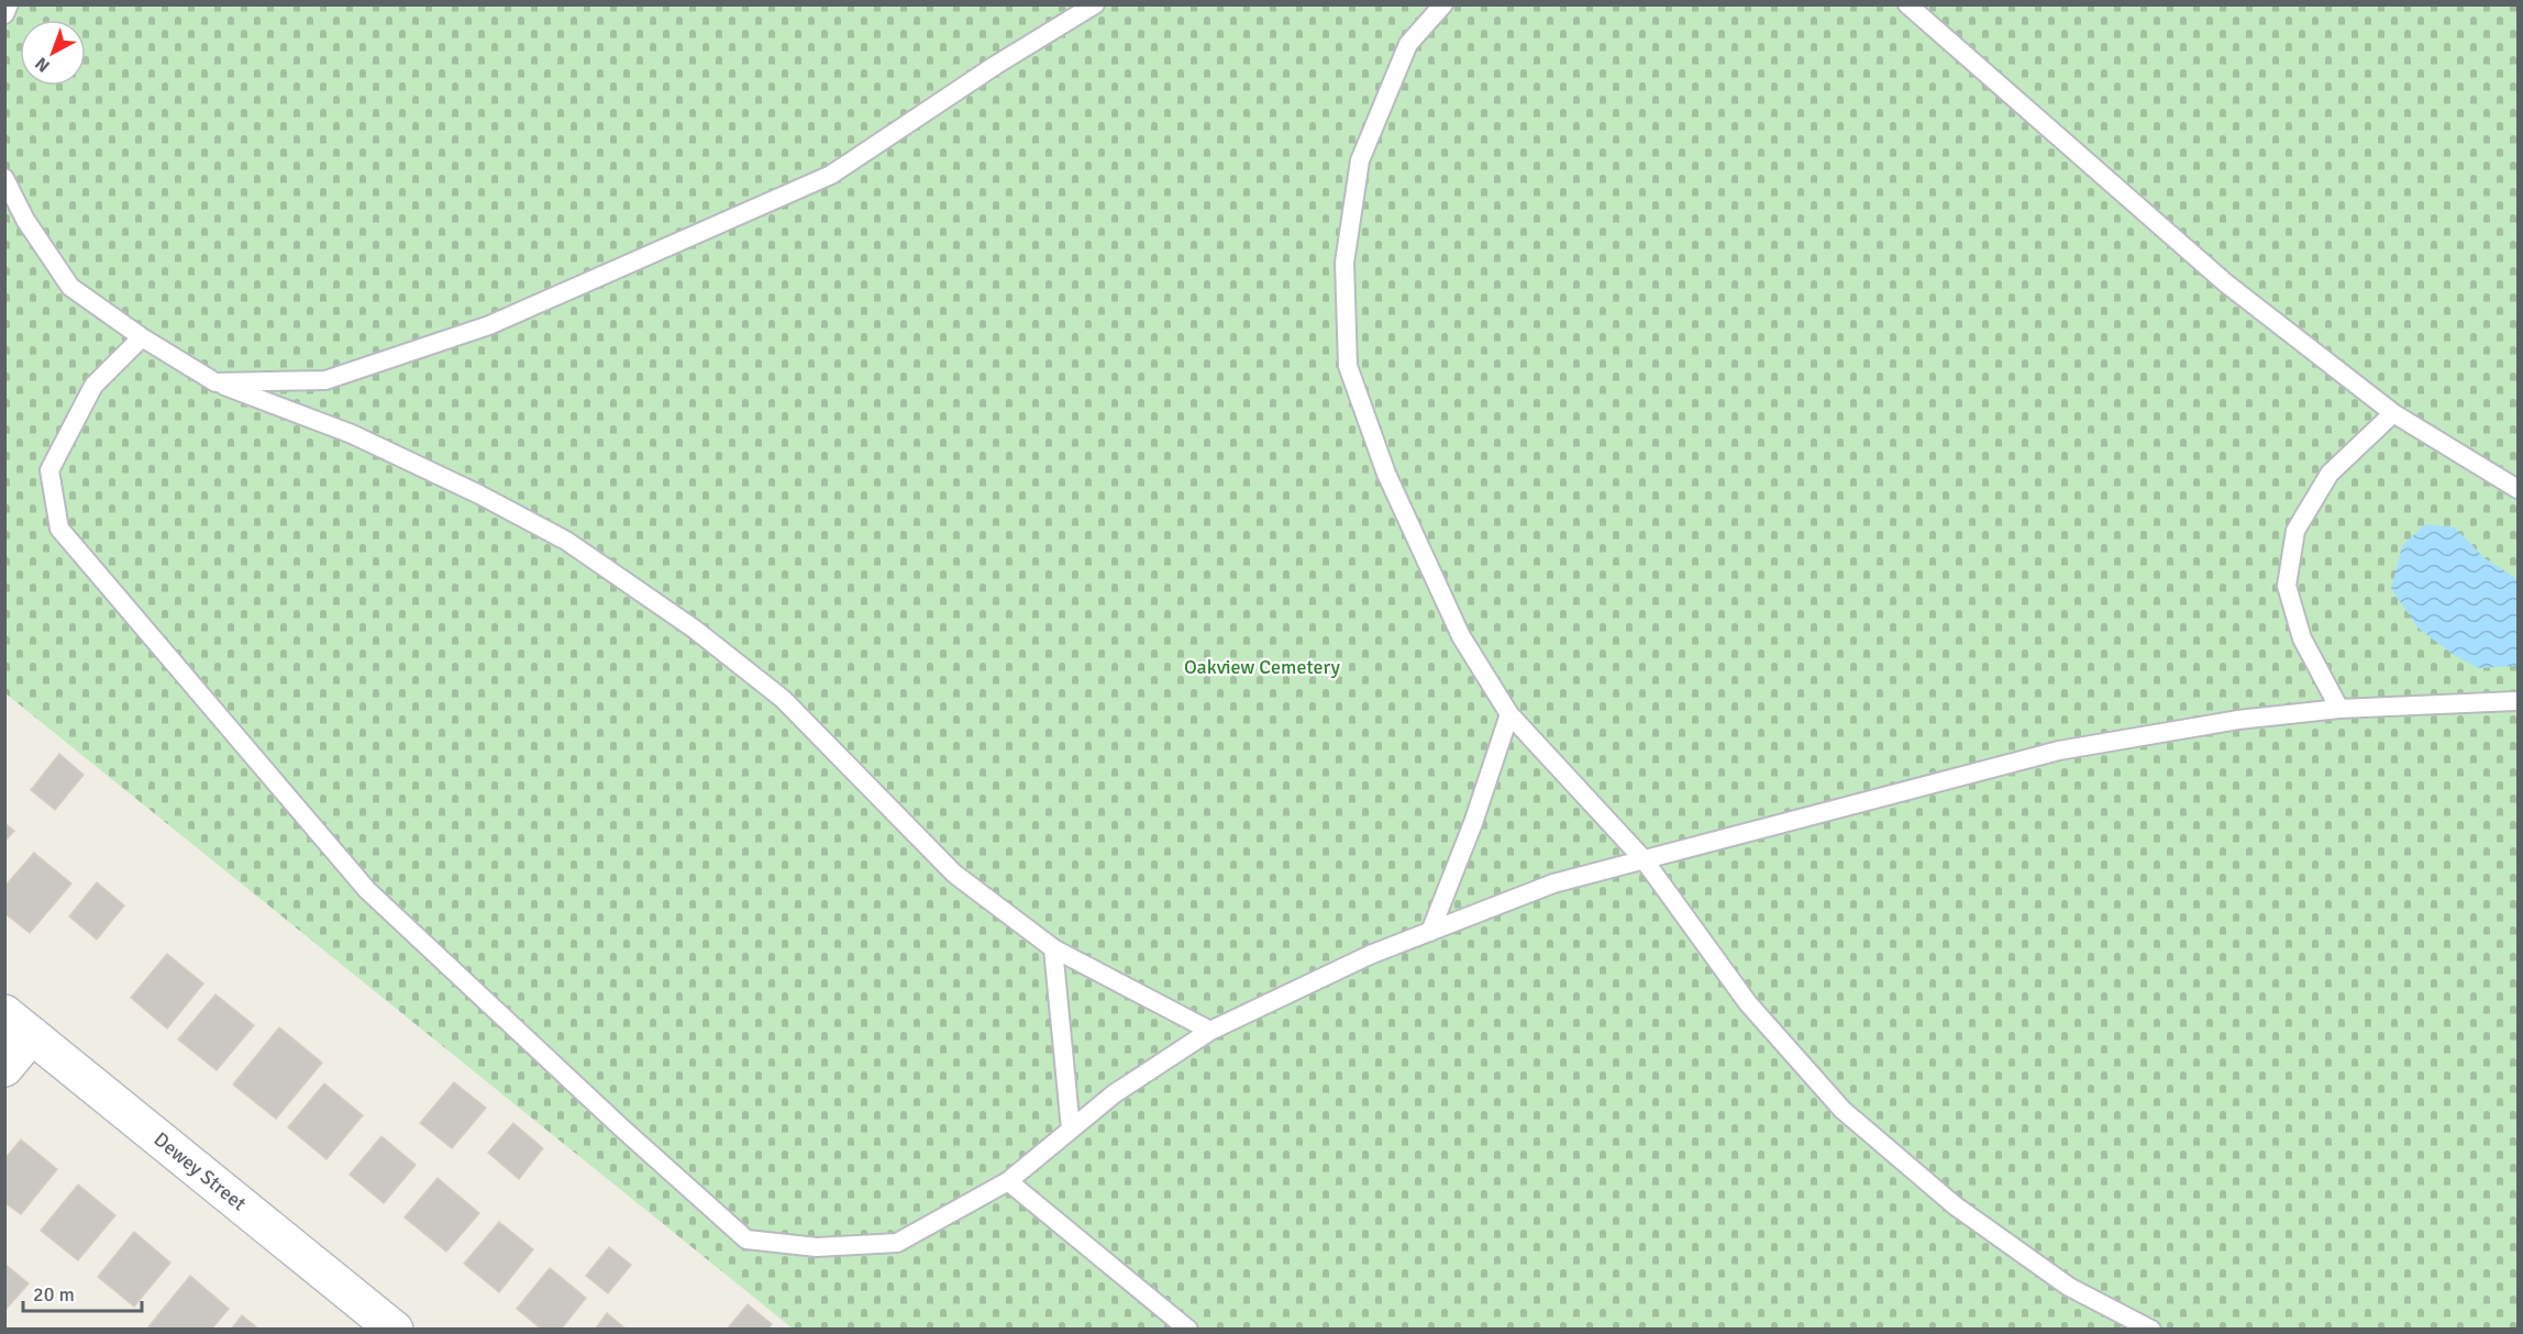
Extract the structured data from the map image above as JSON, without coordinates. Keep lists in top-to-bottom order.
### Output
{
  "streets": {
    "street": ["Dewey Street"]
  },
  "parks": ["Oakview Cemetery"],
  "scale_bar": "20 m",
  "north": "bottom left"
}
